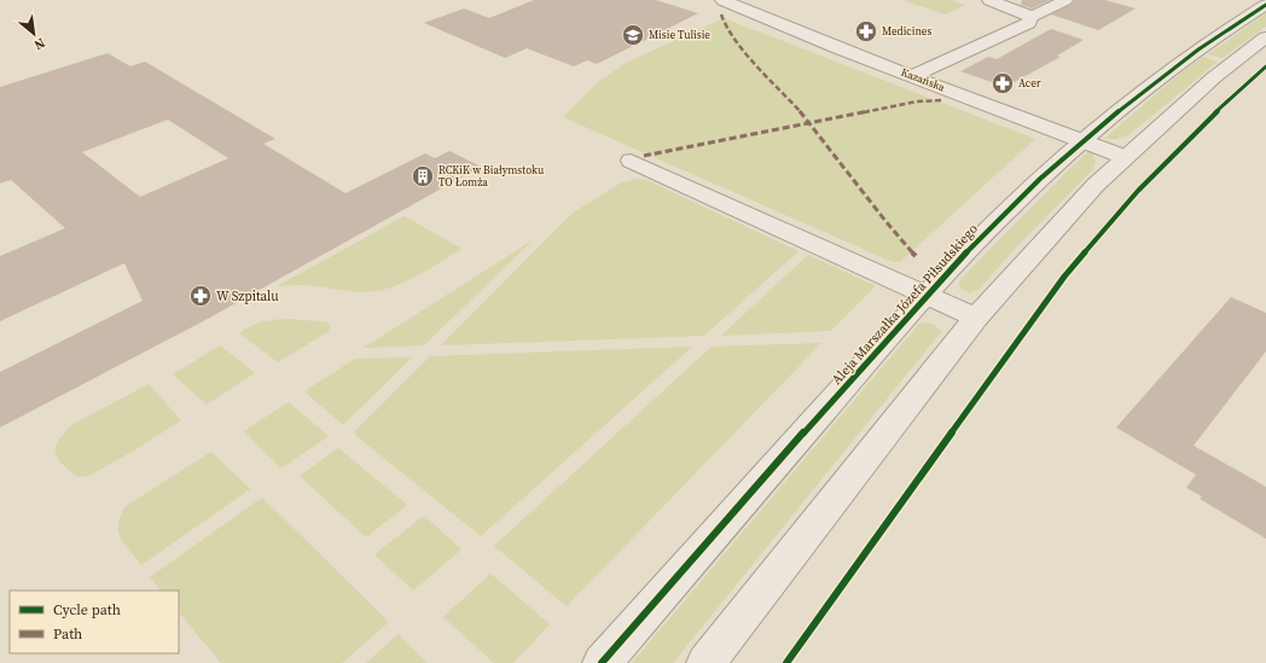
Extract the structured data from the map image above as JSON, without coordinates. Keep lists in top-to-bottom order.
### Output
{
  "streets": {
    "street": ["Kazańska", "Aleja Marszałka Józefa Piłsudskiego"]
  },
  "crossings": [
    ["Kazańska", "Aleja Marszałka Józefa Piłsudskiego"]
  ],
  "places": {
    "pharmacy": ["Medicines", "Acer", "W Szpitalu"],
    "school or university": ["Misie Tulisie"],
    "building": ["RCKiK w Białymstoku TO Łomża"]
  },
  "legend": ["Cycle path", "Path"],
  "north": "bottom right"
}
